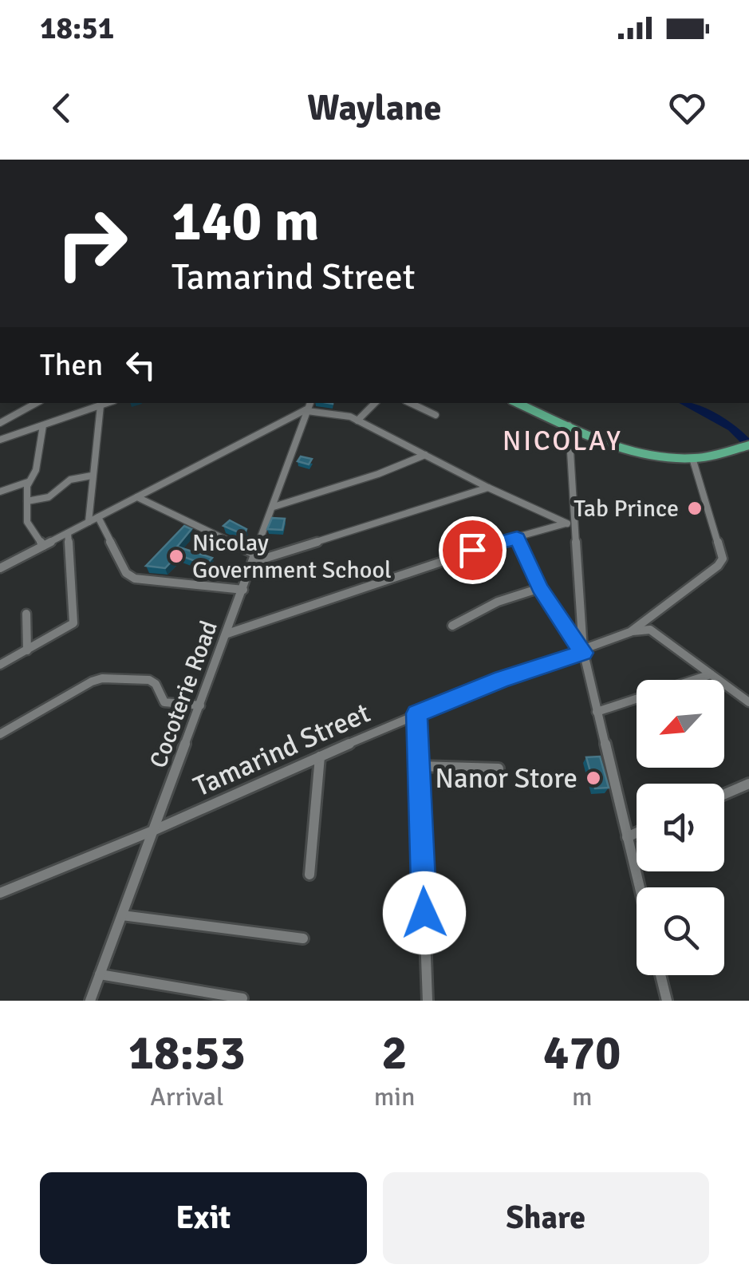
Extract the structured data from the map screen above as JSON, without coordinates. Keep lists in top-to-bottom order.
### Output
{
  "streets": {
    "street": ["Cocoterie Road", "Tamarind Street"]
  },
  "crossings": [
    ["Cocoterie Road", "Tamarind Street"]
  ],
  "districts": ["NICOLAY"],
  "places": ["Tab Prince", "Nicolay Government School", "Nanor Store"],
  "north": "bottom left",
  "page": {
    "status": "18:51",
    "header": "Waylane",
    "turn": ["140 m", "Tamarind Street"],
    "then": "Then",
    "eta": [
      "18:53",
      "Arrival",
      "2",
      "min",
      "470",
      "m"
    ],
    "buttons": ["Exit", "Share"]
  }
}
